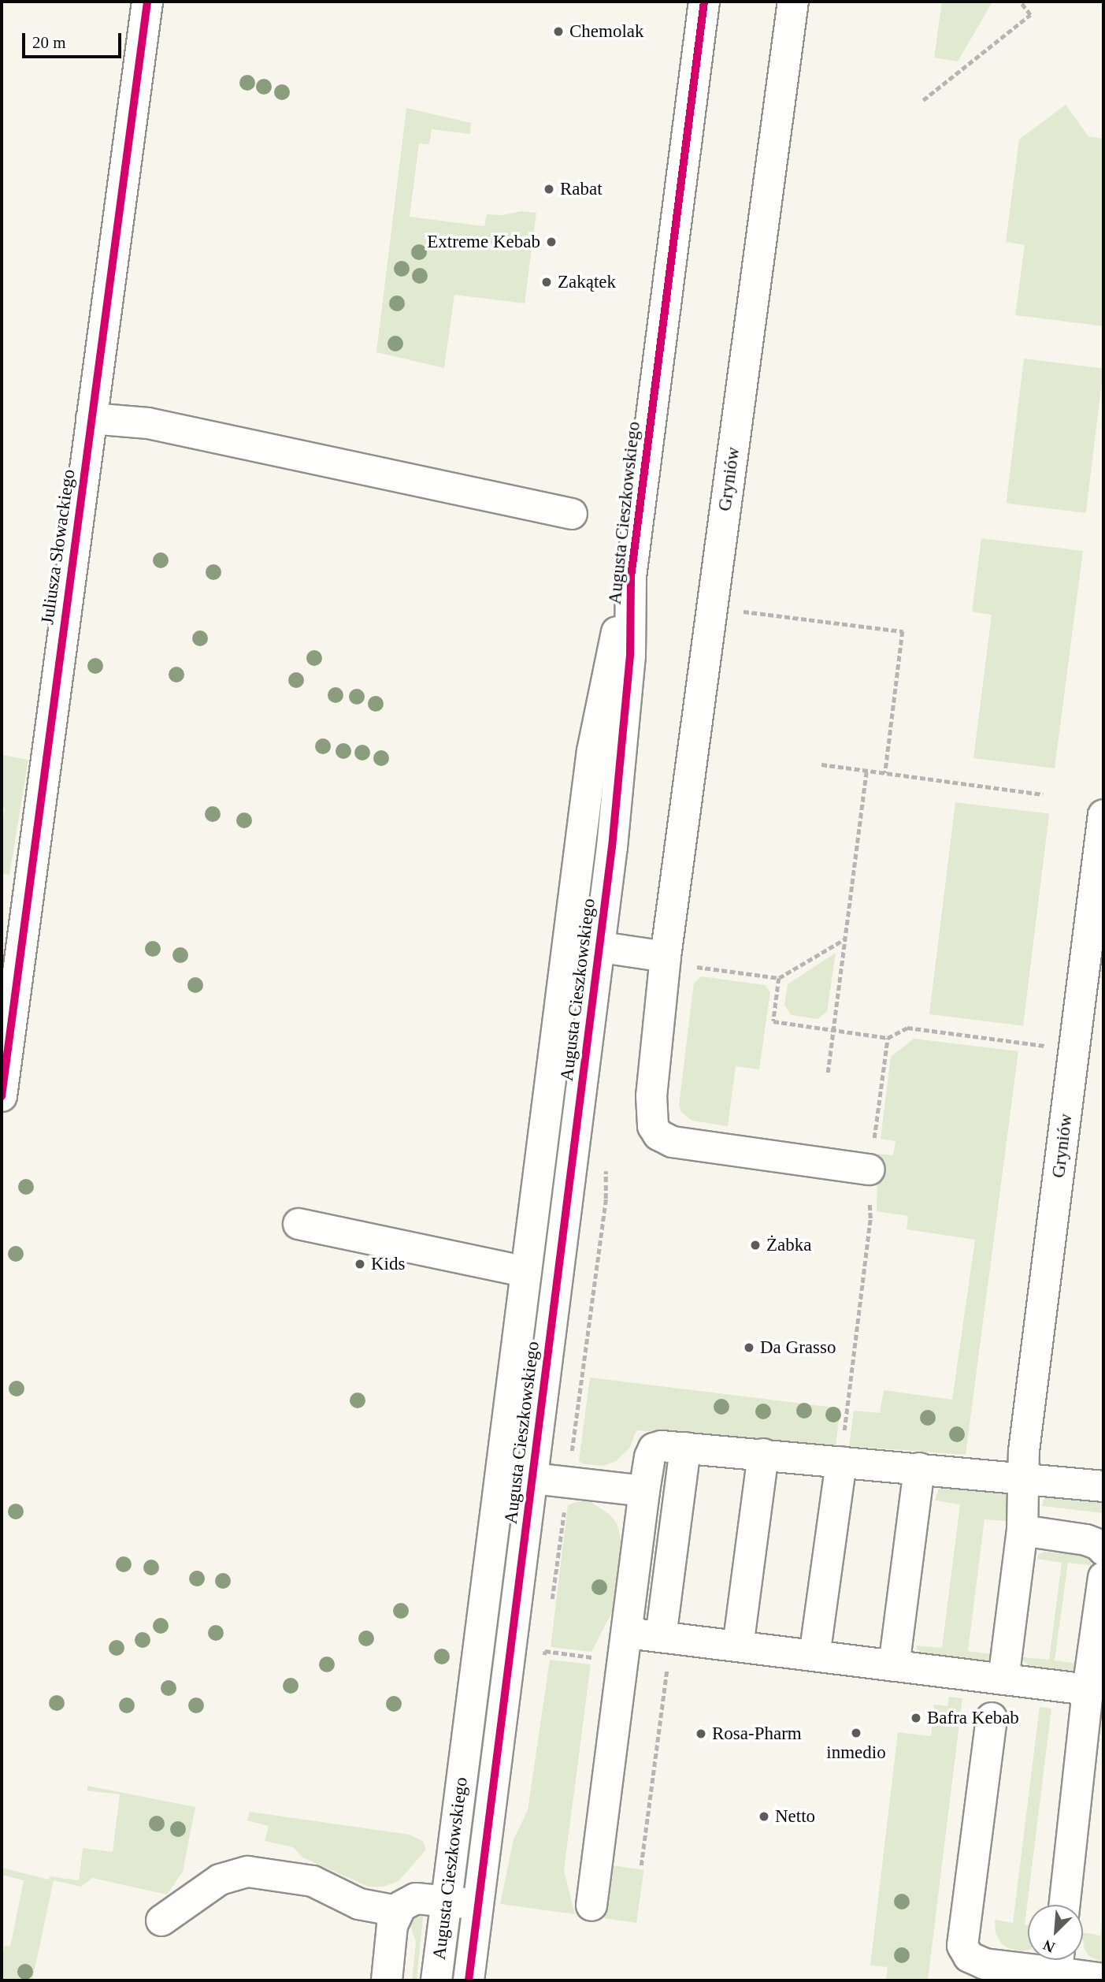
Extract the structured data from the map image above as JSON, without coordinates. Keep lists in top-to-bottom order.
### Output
{
  "streets": {
    "street": ["Gryniów", "Augusta Cieszkowskiego", "Juliusza Słowackiego"]
  },
  "places": [
    "Chemolak",
    "Rabat",
    "Extreme Kebab",
    "Zakątek",
    "Żabka",
    "Kids",
    "Da Grasso",
    "Bafra Kebab",
    "inmedio",
    "Rosa-Pharm",
    "Netto"
  ],
  "scale_bar": "20 m",
  "north": "bottom left"
}
